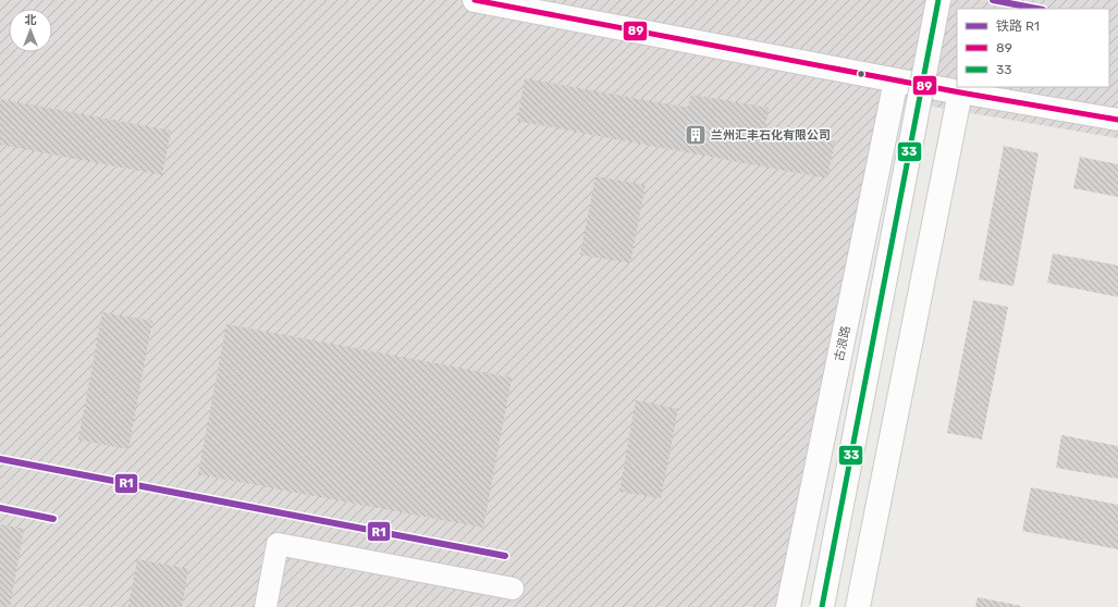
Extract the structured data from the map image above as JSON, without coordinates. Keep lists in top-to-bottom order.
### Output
{
  "streets": {
    "street": ["古浪路"]
  },
  "places": {
    "building": ["兰州汇丰石化有限公司"]
  },
  "lines": ["rail line R1", "transit line 89", "transit line 33"],
  "legend": ["铁路 R1", "89", "33"],
  "north": "top"
}
